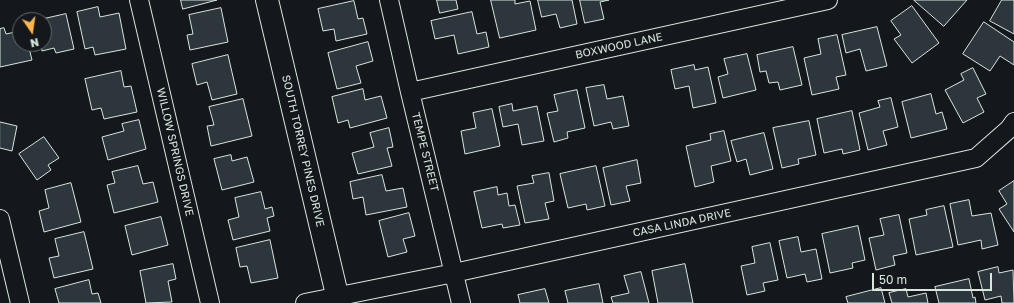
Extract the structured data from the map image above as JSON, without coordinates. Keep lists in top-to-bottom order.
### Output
{
  "streets": {
    "main road": ["SOUTH TORREY PINES DRIVE"],
    "street": [
      "BOXWOOD LANE",
      "WILLOW SPRINGS DRIVE",
      "TEMPE STREET",
      "CASA LINDA DRIVE"
    ]
  },
  "crossings": [
    ["BOXWOOD LANE", "TEMPE STREET"],
    ["SOUTH TORREY PINES DRIVE", "CASA LINDA DRIVE"],
    ["TEMPE STREET", "CASA LINDA DRIVE"]
  ],
  "scale_bar": "50 m",
  "north": "bottom"
}
